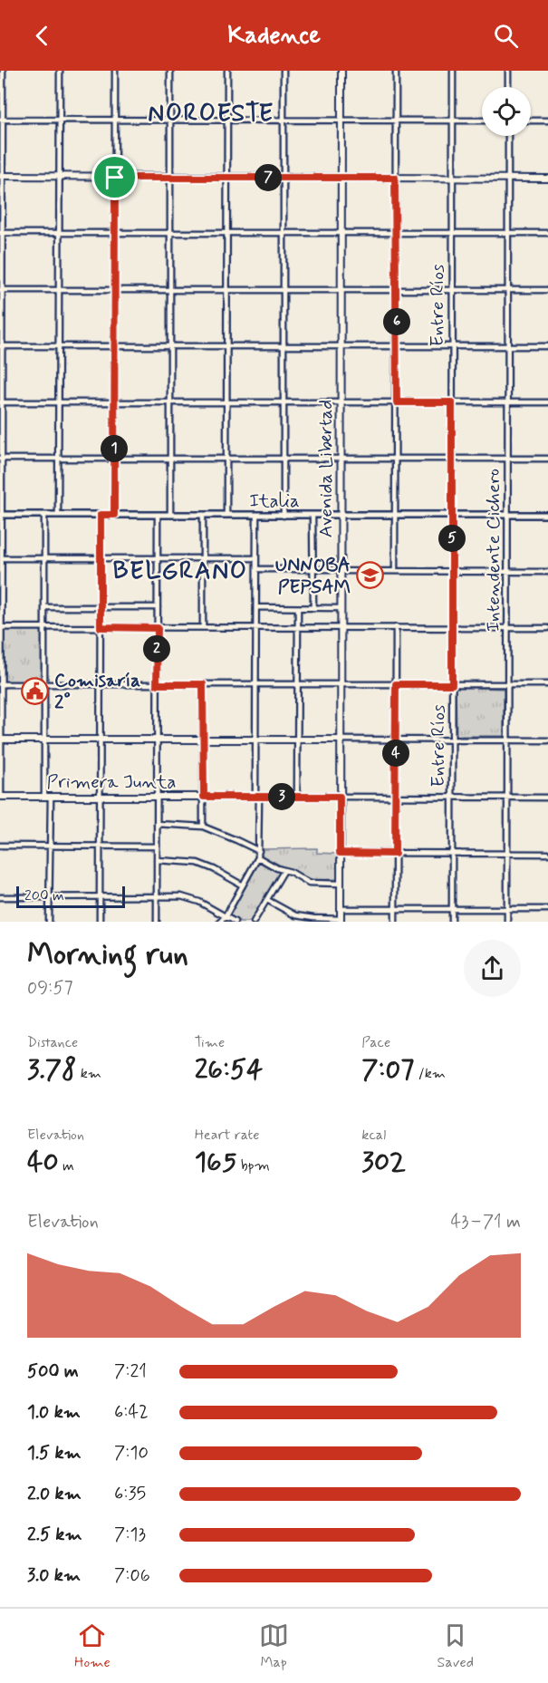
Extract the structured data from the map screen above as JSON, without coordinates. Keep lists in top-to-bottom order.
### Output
{
  "streets": {
    "main road": ["Avenida Libertad", "Primera Junta"],
    "street": ["Entre Ríos", "Italia", "Intendente Cichero"]
  },
  "crossings": [
    ["Entre Ríos", "Italia"],
    ["Entre Ríos", "Primera Junta"],
    ["Avenida Libertad", "Italia"],
    ["Avenida Libertad", "Primera Junta"],
    ["Italia", "Intendente Cichero"],
    ["Intendente Cichero", "Primera Junta"]
  ],
  "districts": ["NOROESTE", "BELGRANO"],
  "places": {
    "school or university": ["UNNOBA PEPSAM"],
    "public building": ["Comisaría 2°"]
  },
  "scale_bar": "200 m",
  "page": {
    "header": "Kadence",
    "pins": [
      "7",
      "6",
      "1",
      "5",
      "2",
      "4",
      "3"
    ],
    "scale": "200 m",
    "heading": ["Morning run", "09:57"],
    "stats": [
      ["Distance", "3.78 km"],
      ["Time", "26:54"],
      ["Pace", "7:07 /km"],
      ["Elevation", "40 m"],
      ["Heart rate", "165 bpm"],
      ["kcal", "302"]
    ],
    "chart": ["Elevation", "43–71 m"],
    "list": [
      {
        "name": "500 m",
        "note": "7:21"
      },
      {
        "name": "1.0 km",
        "note": "6:42"
      },
      {
        "name": "1.5 km",
        "note": "7:10"
      },
      {
        "name": "2.0 km",
        "note": "6:35"
      },
      {
        "name": "2.5 km",
        "note": "7:13"
      },
      {
        "name": "3.0 km",
        "note": "7:06"
      }
    ],
    "tabs": ["Home", "Map", "Saved"]
  }
}
